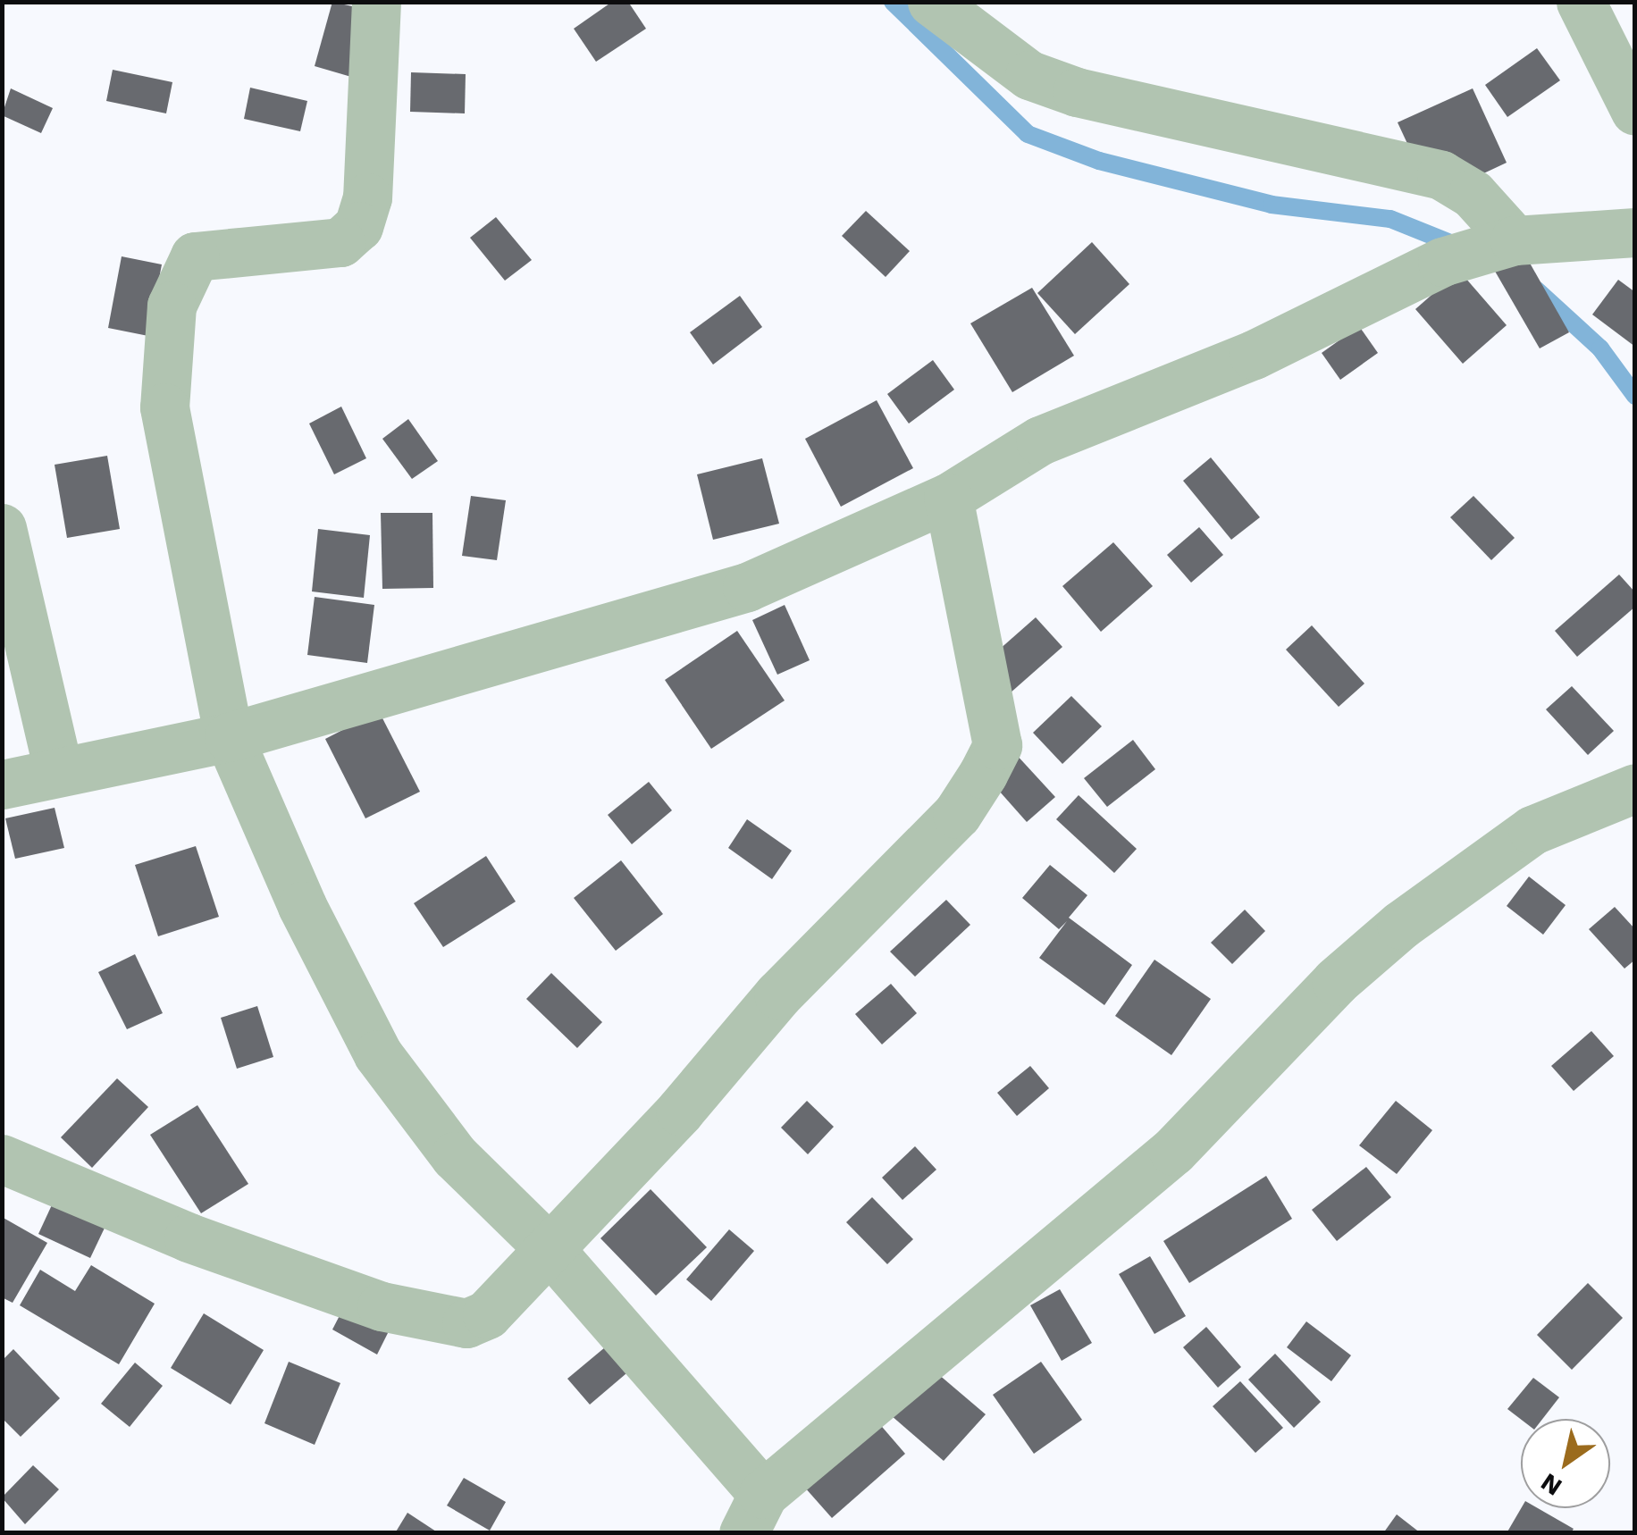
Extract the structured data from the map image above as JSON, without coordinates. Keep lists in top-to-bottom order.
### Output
{
  "north": "bottom left"
}
